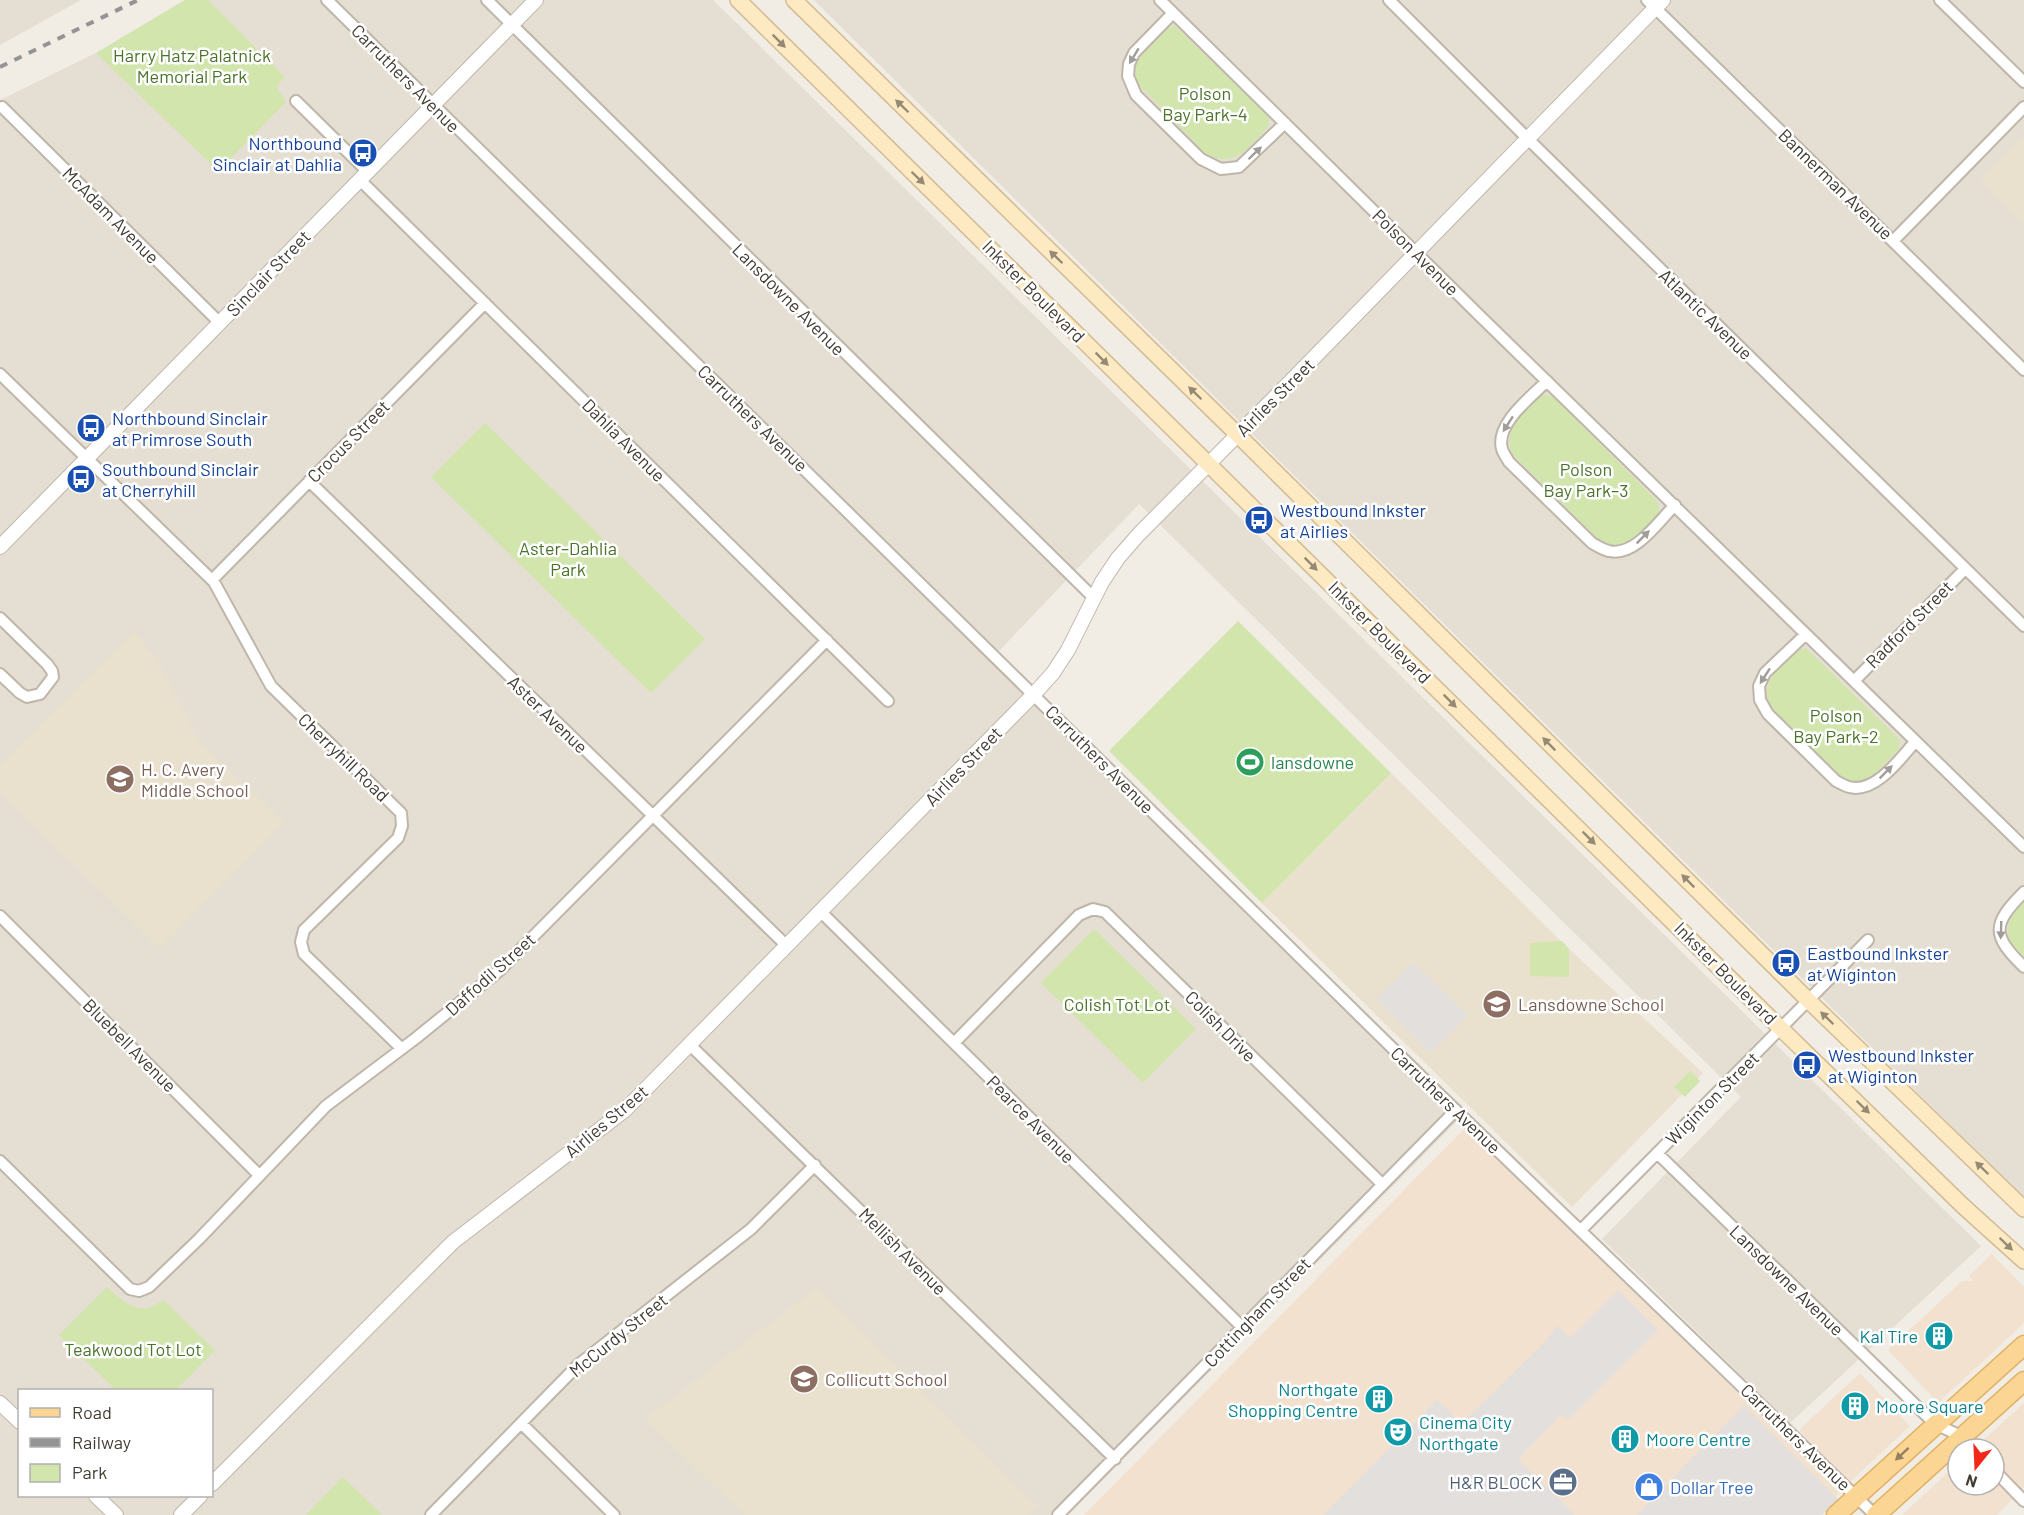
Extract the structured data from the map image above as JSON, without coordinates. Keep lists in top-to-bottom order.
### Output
{
  "streets": {
    "main road": ["Inkster Boulevard"],
    "street": [
      "Carruthers Avenue",
      "Bannerman Avenue",
      "McAdam Avenue",
      "Polson Avenue",
      "Sinclair Street",
      "Lansdowne Avenue",
      "Atlantic Avenue",
      "Airlies Street",
      "Dahlia Avenue",
      "Crocus Street",
      "Radford Street",
      "Aster Avenue",
      "Cherryhill Road",
      "Daffodil Street",
      "Colish Drive",
      "Bluebell Avenue",
      "Wiginton Street",
      "Pearce Avenue",
      "Mellish Avenue",
      "Cottingham Street",
      "McCurdy Street"
    ]
  },
  "crossings": [
    ["Carruthers Avenue", "Sinclair Street"],
    ["Carruthers Avenue", "Airlies Street"],
    ["Carruthers Avenue", "Wiginton Street"],
    ["Carruthers Avenue", "Cottingham Street"],
    ["Bannerman Avenue", "Airlies Street"],
    ["McAdam Avenue", "Sinclair Street"],
    ["Polson Avenue", "Airlies Street"],
    ["Polson Avenue", "Radford Street"],
    ["Sinclair Street", "Lansdowne Avenue"],
    ["Sinclair Street", "Dahlia Avenue"],
    ["Sinclair Street", "Cherryhill Road"],
    ["Inkster Boulevard", "Airlies Street"],
    ["Inkster Boulevard", "Wiginton Street"],
    ["Lansdowne Avenue", "Airlies Street"],
    ["Lansdowne Avenue", "Wiginton Street"],
    ["Atlantic Avenue", "Airlies Street"],
    ["Atlantic Avenue", "Radford Street"],
    ["Airlies Street", "Aster Avenue"],
    ["Airlies Street", "Pearce Avenue"],
    ["Airlies Street", "Mellish Avenue"],
    ["Dahlia Avenue", "Crocus Street"],
    ["Dahlia Avenue", "Daffodil Street"],
    ["Crocus Street", "Aster Avenue"],
    ["Crocus Street", "Cherryhill Road"],
    ["Aster Avenue", "Daffodil Street"],
    ["Cherryhill Road", "Daffodil Street"],
    ["Daffodil Street", "Bluebell Avenue"],
    ["Colish Drive", "Pearce Avenue"],
    ["Colish Drive", "Cottingham Street"],
    ["Pearce Avenue", "Cottingham Street"],
    ["Mellish Avenue", "Cottingham Street"],
    ["Mellish Avenue", "McCurdy Street"]
  ],
  "parks": [
    "Harry Hatz Palatnick Memorial Park",
    "Polson Bay Park–4",
    "Polson Bay Park–3",
    "Aster–Dahlia Park",
    "Polson Bay Park–2",
    "Colish Tot Lot",
    "Teakwood Tot Lot"
  ],
  "places": {
    "bus stop": [
      "Northbound Sinclair at Dahlia",
      "Northbound Sinclair at Primrose South",
      "Southbound Sinclair at Cherryhill",
      "Westbound Inkster at Airlies",
      "Eastbound Inkster at Wiginton",
      "Westbound Inkster at Wiginton"
    ],
    "sports": ["lansdowne"],
    "school or university": ["H. C. Avery Middle School", "Lansdowne School", "Collicutt School"],
    "building": [
      "Kal Tire",
      "Northgate Shopping Centre",
      "Moore Square",
      "Moore Centre"
    ],
    "theatre": ["Cinema City Northgate"],
    "office": ["H&R BLOCK"],
    "shop": ["Dollar Tree"]
  },
  "legend": ["Road", "Railway", "Park"],
  "north": "bottom"
}
